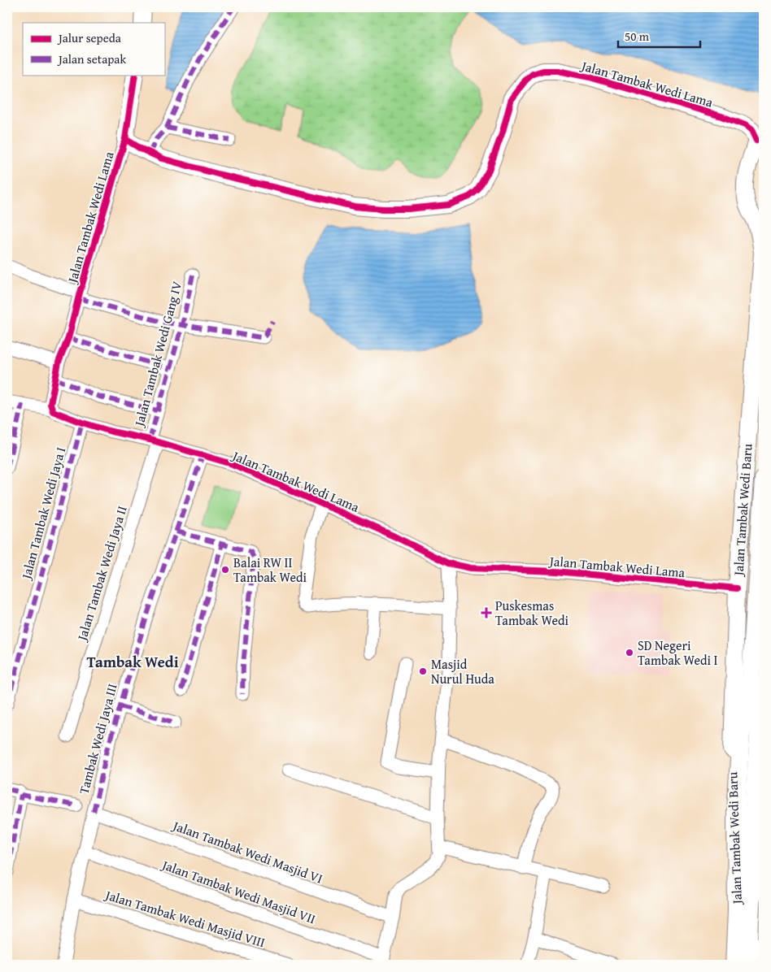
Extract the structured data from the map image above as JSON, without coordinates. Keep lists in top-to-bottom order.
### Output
{
  "streets": {
    "main road": ["Jalan Tambak Wedi Baru"],
    "street": [
      "Jalan Tambak Wedi Lama",
      "Jalan Tambak Wedi Gang IV",
      "Jalan Tambak Wedi Jaya I",
      "Jalan Tambak Wedi Jaya II",
      "Tambak Wedi Jaya III",
      "Jalan Tambak Wedi Masjid VI",
      "Jalan Tambak Wedi Masjid VII",
      "Jalan Tambak Wedi Masjid VIII"
    ]
  },
  "crossings": [
    ["Jalan Tambak Wedi Lama", "Jalan Tambak Wedi Gang IV"],
    ["Jalan Tambak Wedi Lama", "Jalan Tambak Wedi Baru"],
    ["Jalan Tambak Wedi Lama", "Jalan Tambak Wedi Jaya I"],
    ["Jalan Tambak Wedi Lama", "Jalan Tambak Wedi Jaya II"],
    ["Jalan Tambak Wedi Lama", "Tambak Wedi Jaya III"],
    ["Jalan Tambak Wedi Gang IV", "Jalan Tambak Wedi Jaya II"],
    ["Tambak Wedi Jaya III", "Jalan Tambak Wedi Masjid VI"],
    ["Tambak Wedi Jaya III", "Jalan Tambak Wedi Masjid VII"],
    ["Tambak Wedi Jaya III", "Jalan Tambak Wedi Masjid VIII"]
  ],
  "districts": ["Tambak Wedi"],
  "places": {
    "other": ["Balai RW II Tambak Wedi", "SD Negeri Tambak Wedi I", "Masjid Nurul Huda"],
    "health": ["Puskesmas Tambak Wedi"]
  },
  "legend": ["Jalur sepeda", "Jalan setapak"],
  "scale_bar": "50 m"
}
